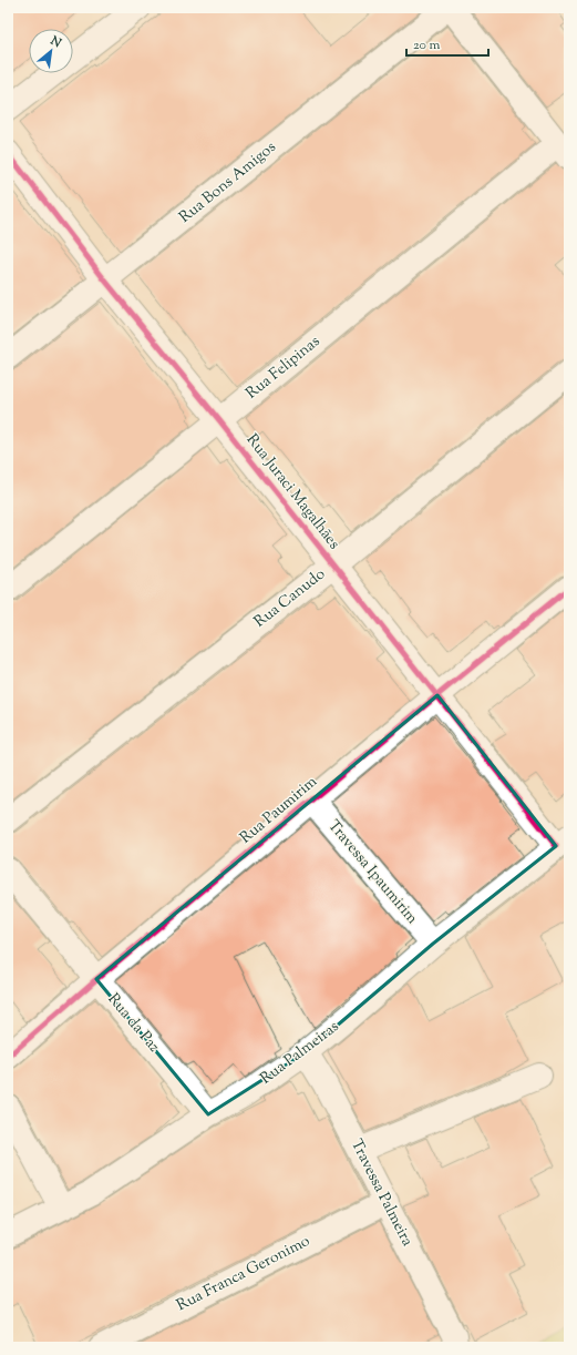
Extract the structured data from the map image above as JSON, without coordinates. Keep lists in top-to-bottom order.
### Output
{
  "streets": {
    "street": [
      "Rua Bons Amigos",
      "Rua Felipinas",
      "Rua Juraci Magalhães",
      "Rua Canudo",
      "Rua Paumirim",
      "Travessa Ipaumirim",
      "Rua da Paz",
      "Rua Palmeiras",
      "Travessa Palmeira",
      "Rua Franca Geronimo"
    ]
  },
  "crossings": [
    ["Rua Bons Amigos", "Rua Juraci Magalhães"],
    ["Rua Felipinas", "Rua Juraci Magalhães"],
    ["Rua Juraci Magalhães", "Rua Canudo"],
    ["Rua Juraci Magalhães", "Rua Paumirim"],
    ["Rua Juraci Magalhães", "Rua Palmeiras"],
    ["Rua Paumirim", "Travessa Ipaumirim"],
    ["Rua Paumirim", "Rua da Paz"],
    ["Travessa Ipaumirim", "Rua Palmeiras"],
    ["Rua da Paz", "Rua Palmeiras"],
    ["Rua Palmeiras", "Travessa Palmeira"],
    ["Travessa Palmeira", "Rua Franca Geronimo"]
  ],
  "scale_bar": "20 m",
  "north": "top right"
}
